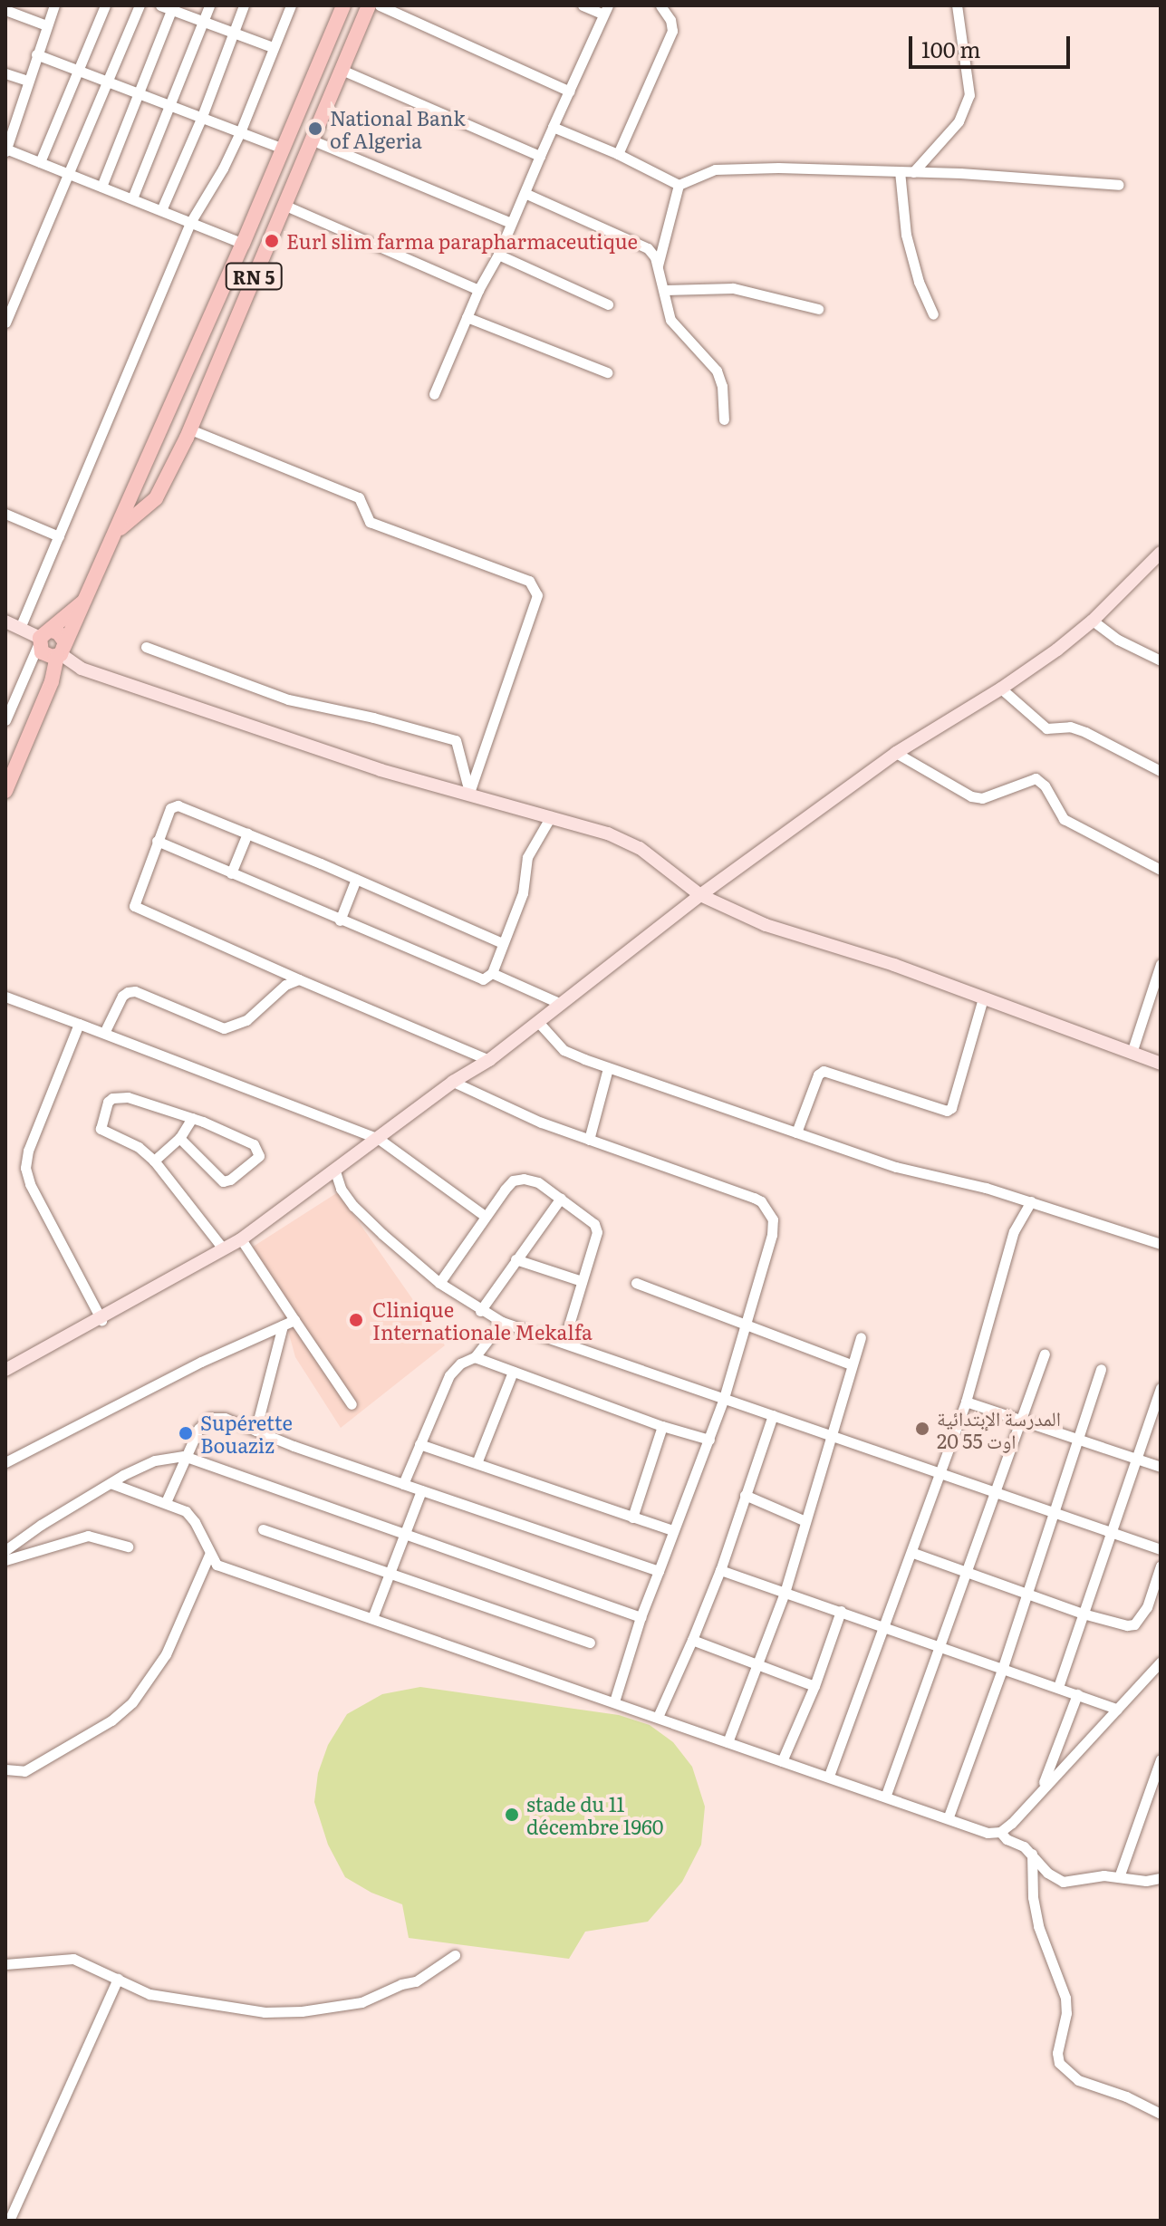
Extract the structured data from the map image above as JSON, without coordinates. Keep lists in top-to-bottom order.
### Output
{
  "streets": {
    "main road": ["RN 5"]
  },
  "places": [
    "National Bank of Algeria",
    "Eurl slim farma parapharmaceutique",
    "Clinique Internationale Mekalfa",
    "المدرسة الإبتدائية 20 اوت 55",
    "Supérette Bouaziz",
    "stade du 11 décembre 1960"
  ],
  "scale_bar": "100 m"
}
